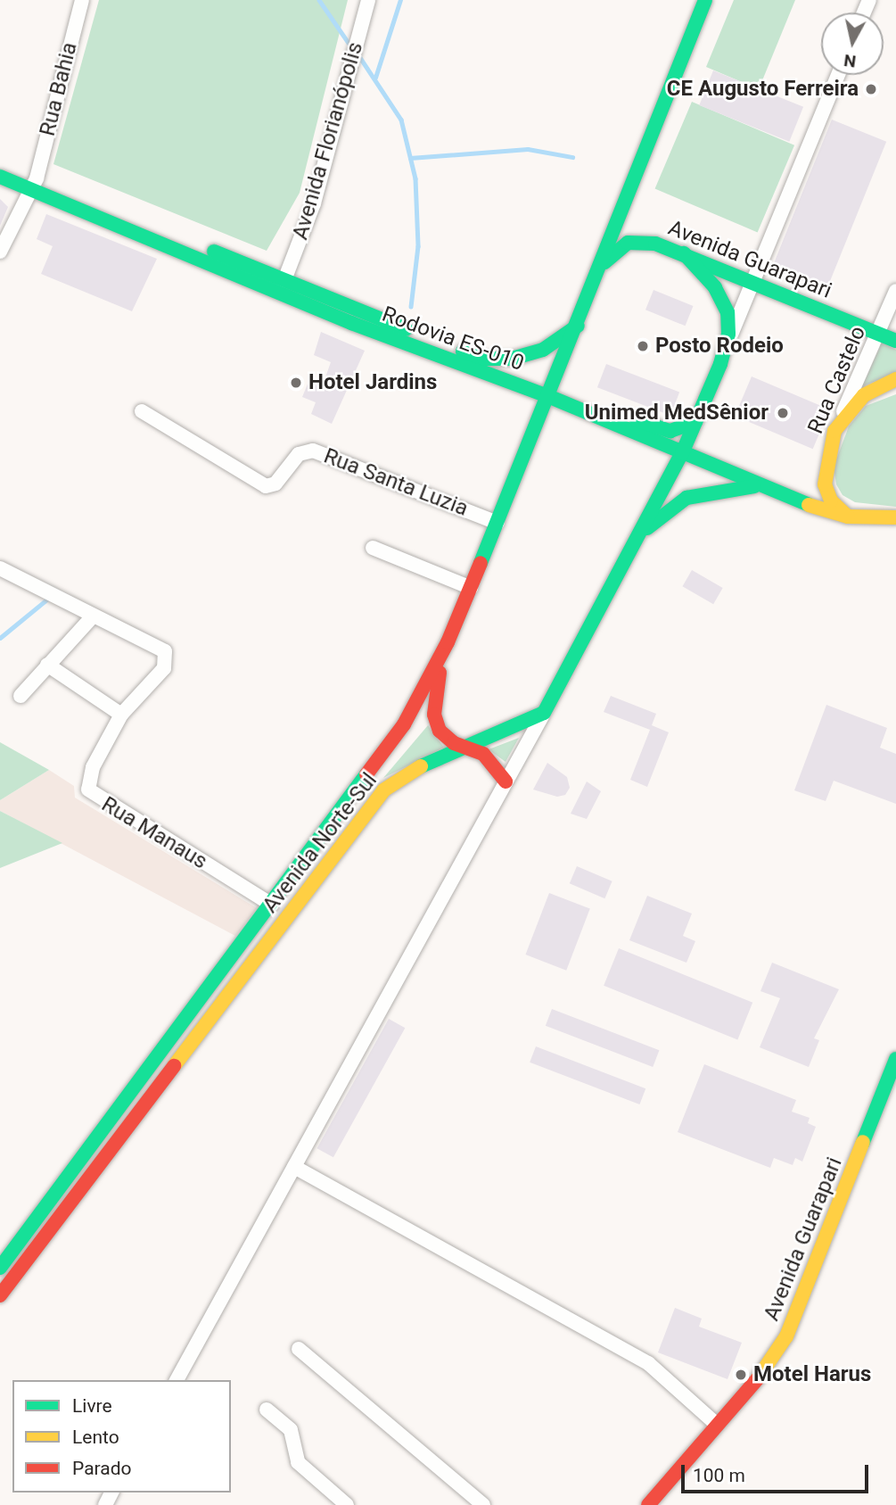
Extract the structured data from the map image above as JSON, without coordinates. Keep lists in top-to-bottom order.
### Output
{
  "streets": {
    "main road": [
      "Avenida Guarapari",
      "Rodovia ES-010",
      "Rua Castelo",
      "Avenida Norte-Sul"
    ],
    "street": [
      "Rua Bahia",
      "Avenida Florianópolis",
      "Rua Santa Luzia",
      "Rua Manaus"
    ]
  },
  "crossings": [
    ["Rua Bahia", "Rodovia ES-010"],
    ["Avenida Florianópolis", "Rodovia ES-010"],
    ["Avenida Guarapari", "Rodovia ES-010"],
    ["Avenida Guarapari", "Rua Castelo"],
    ["Avenida Guarapari", "Avenida Norte-Sul"],
    ["Rodovia ES-010", "Rua Castelo"],
    ["Rodovia ES-010", "Avenida Norte-Sul"],
    ["Rua Santa Luzia", "Avenida Norte-Sul"],
    ["Rua Manaus", "Avenida Norte-Sul"]
  ],
  "places": [
    "CE Augusto Ferreira",
    "Posto Rodeio",
    "Hotel Jardins",
    "Unimed MedSênior",
    "Motel Harus"
  ],
  "legend": ["Livre", "Lento", "Parado"],
  "scale_bar": "100 m",
  "north": "bottom"
}
